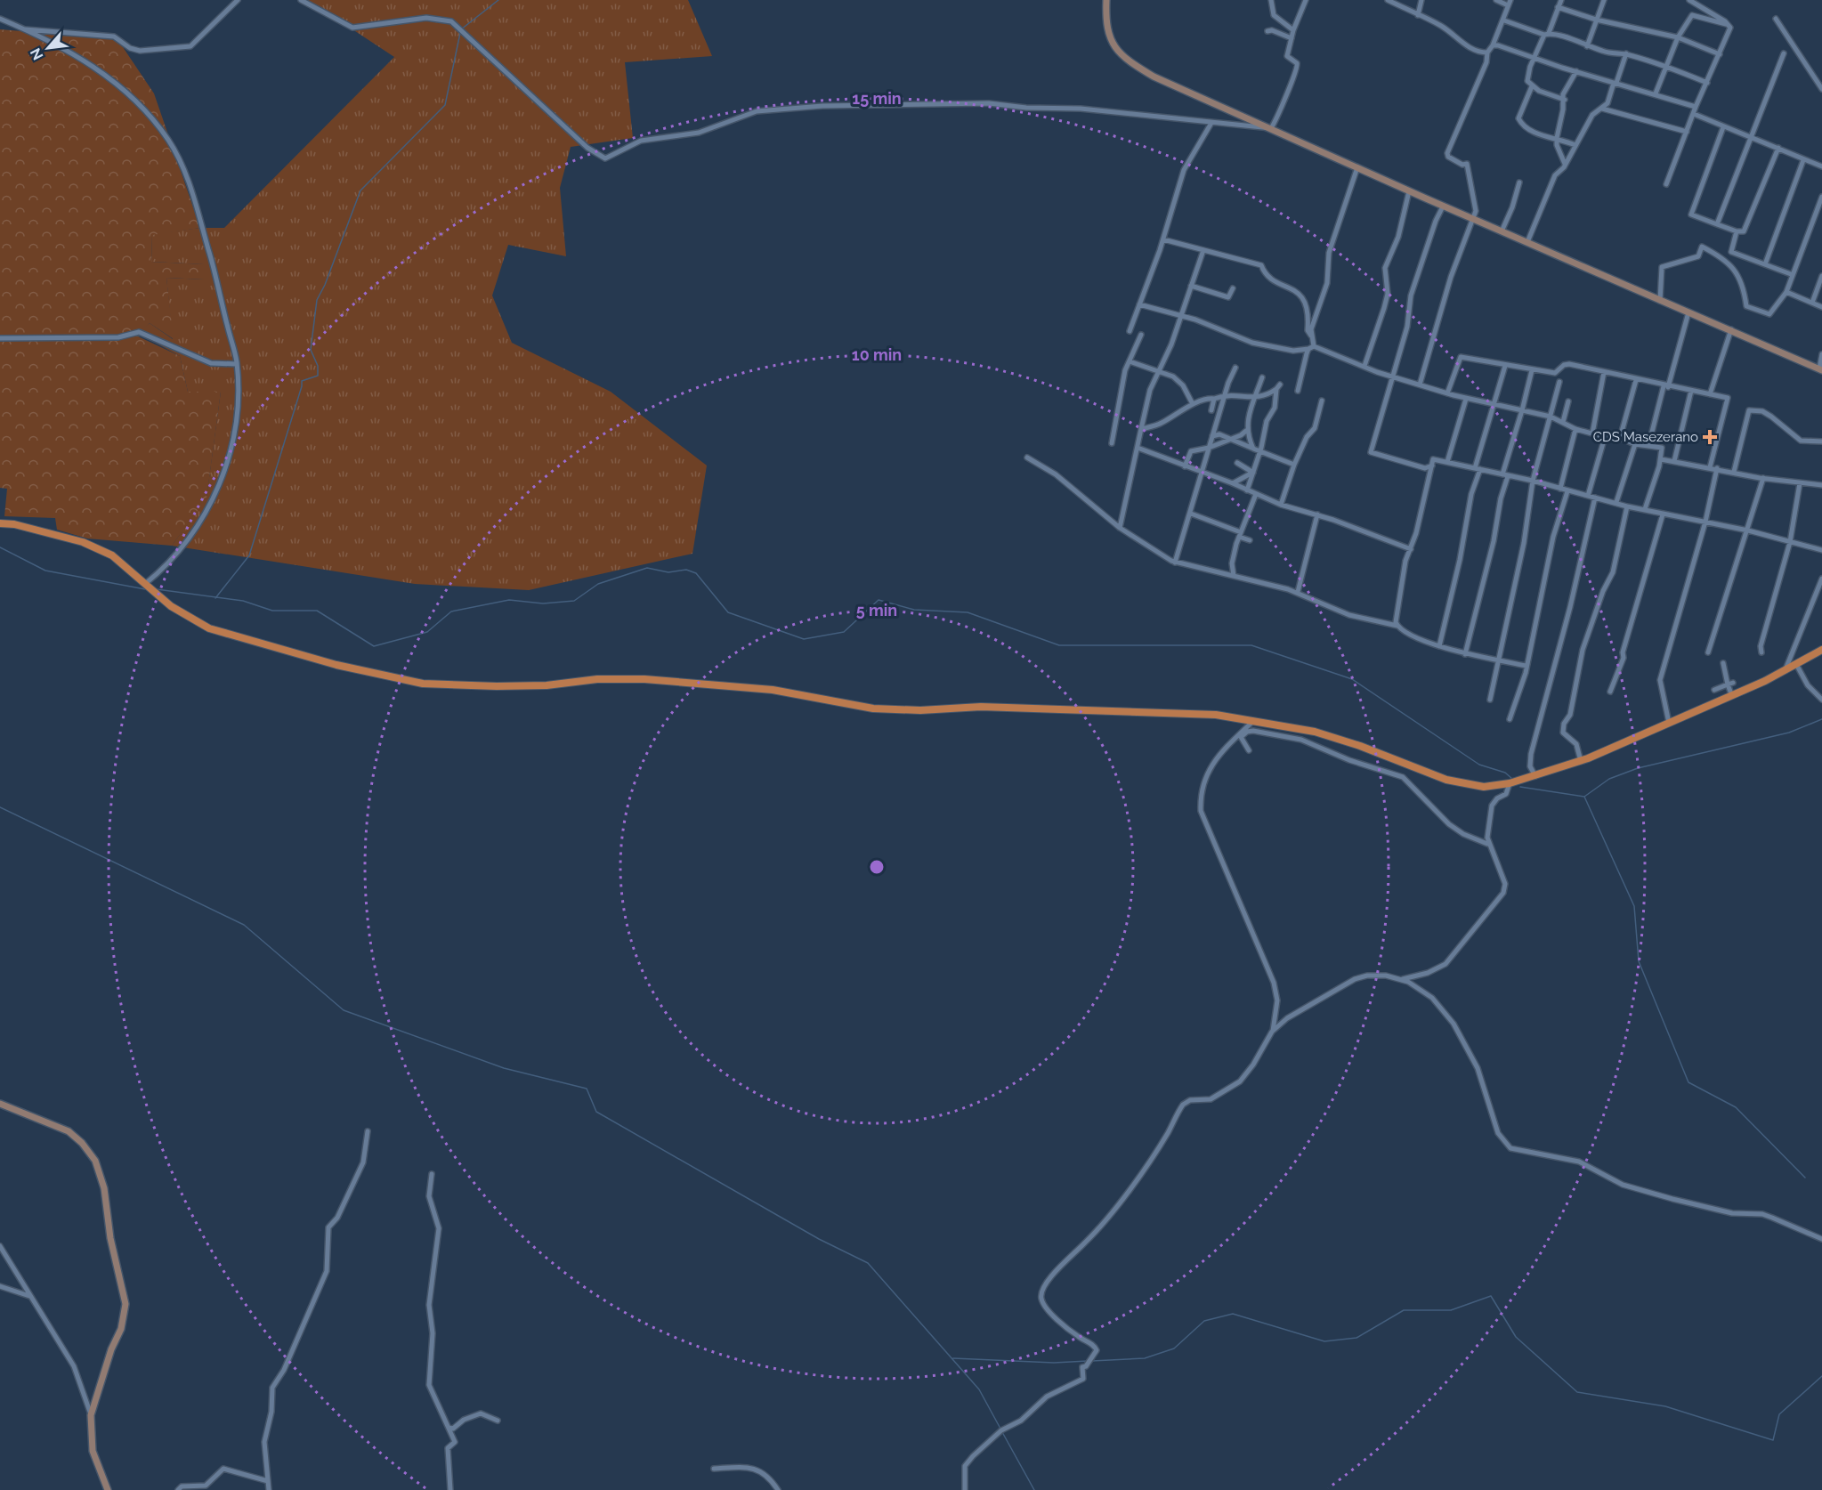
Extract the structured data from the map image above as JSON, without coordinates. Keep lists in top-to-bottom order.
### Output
{
  "places": {
    "health": ["CDS Masezerano"]
  },
  "north": "bottom left",
  "rings": ["15 min", "10 min", "5 min"]
}
